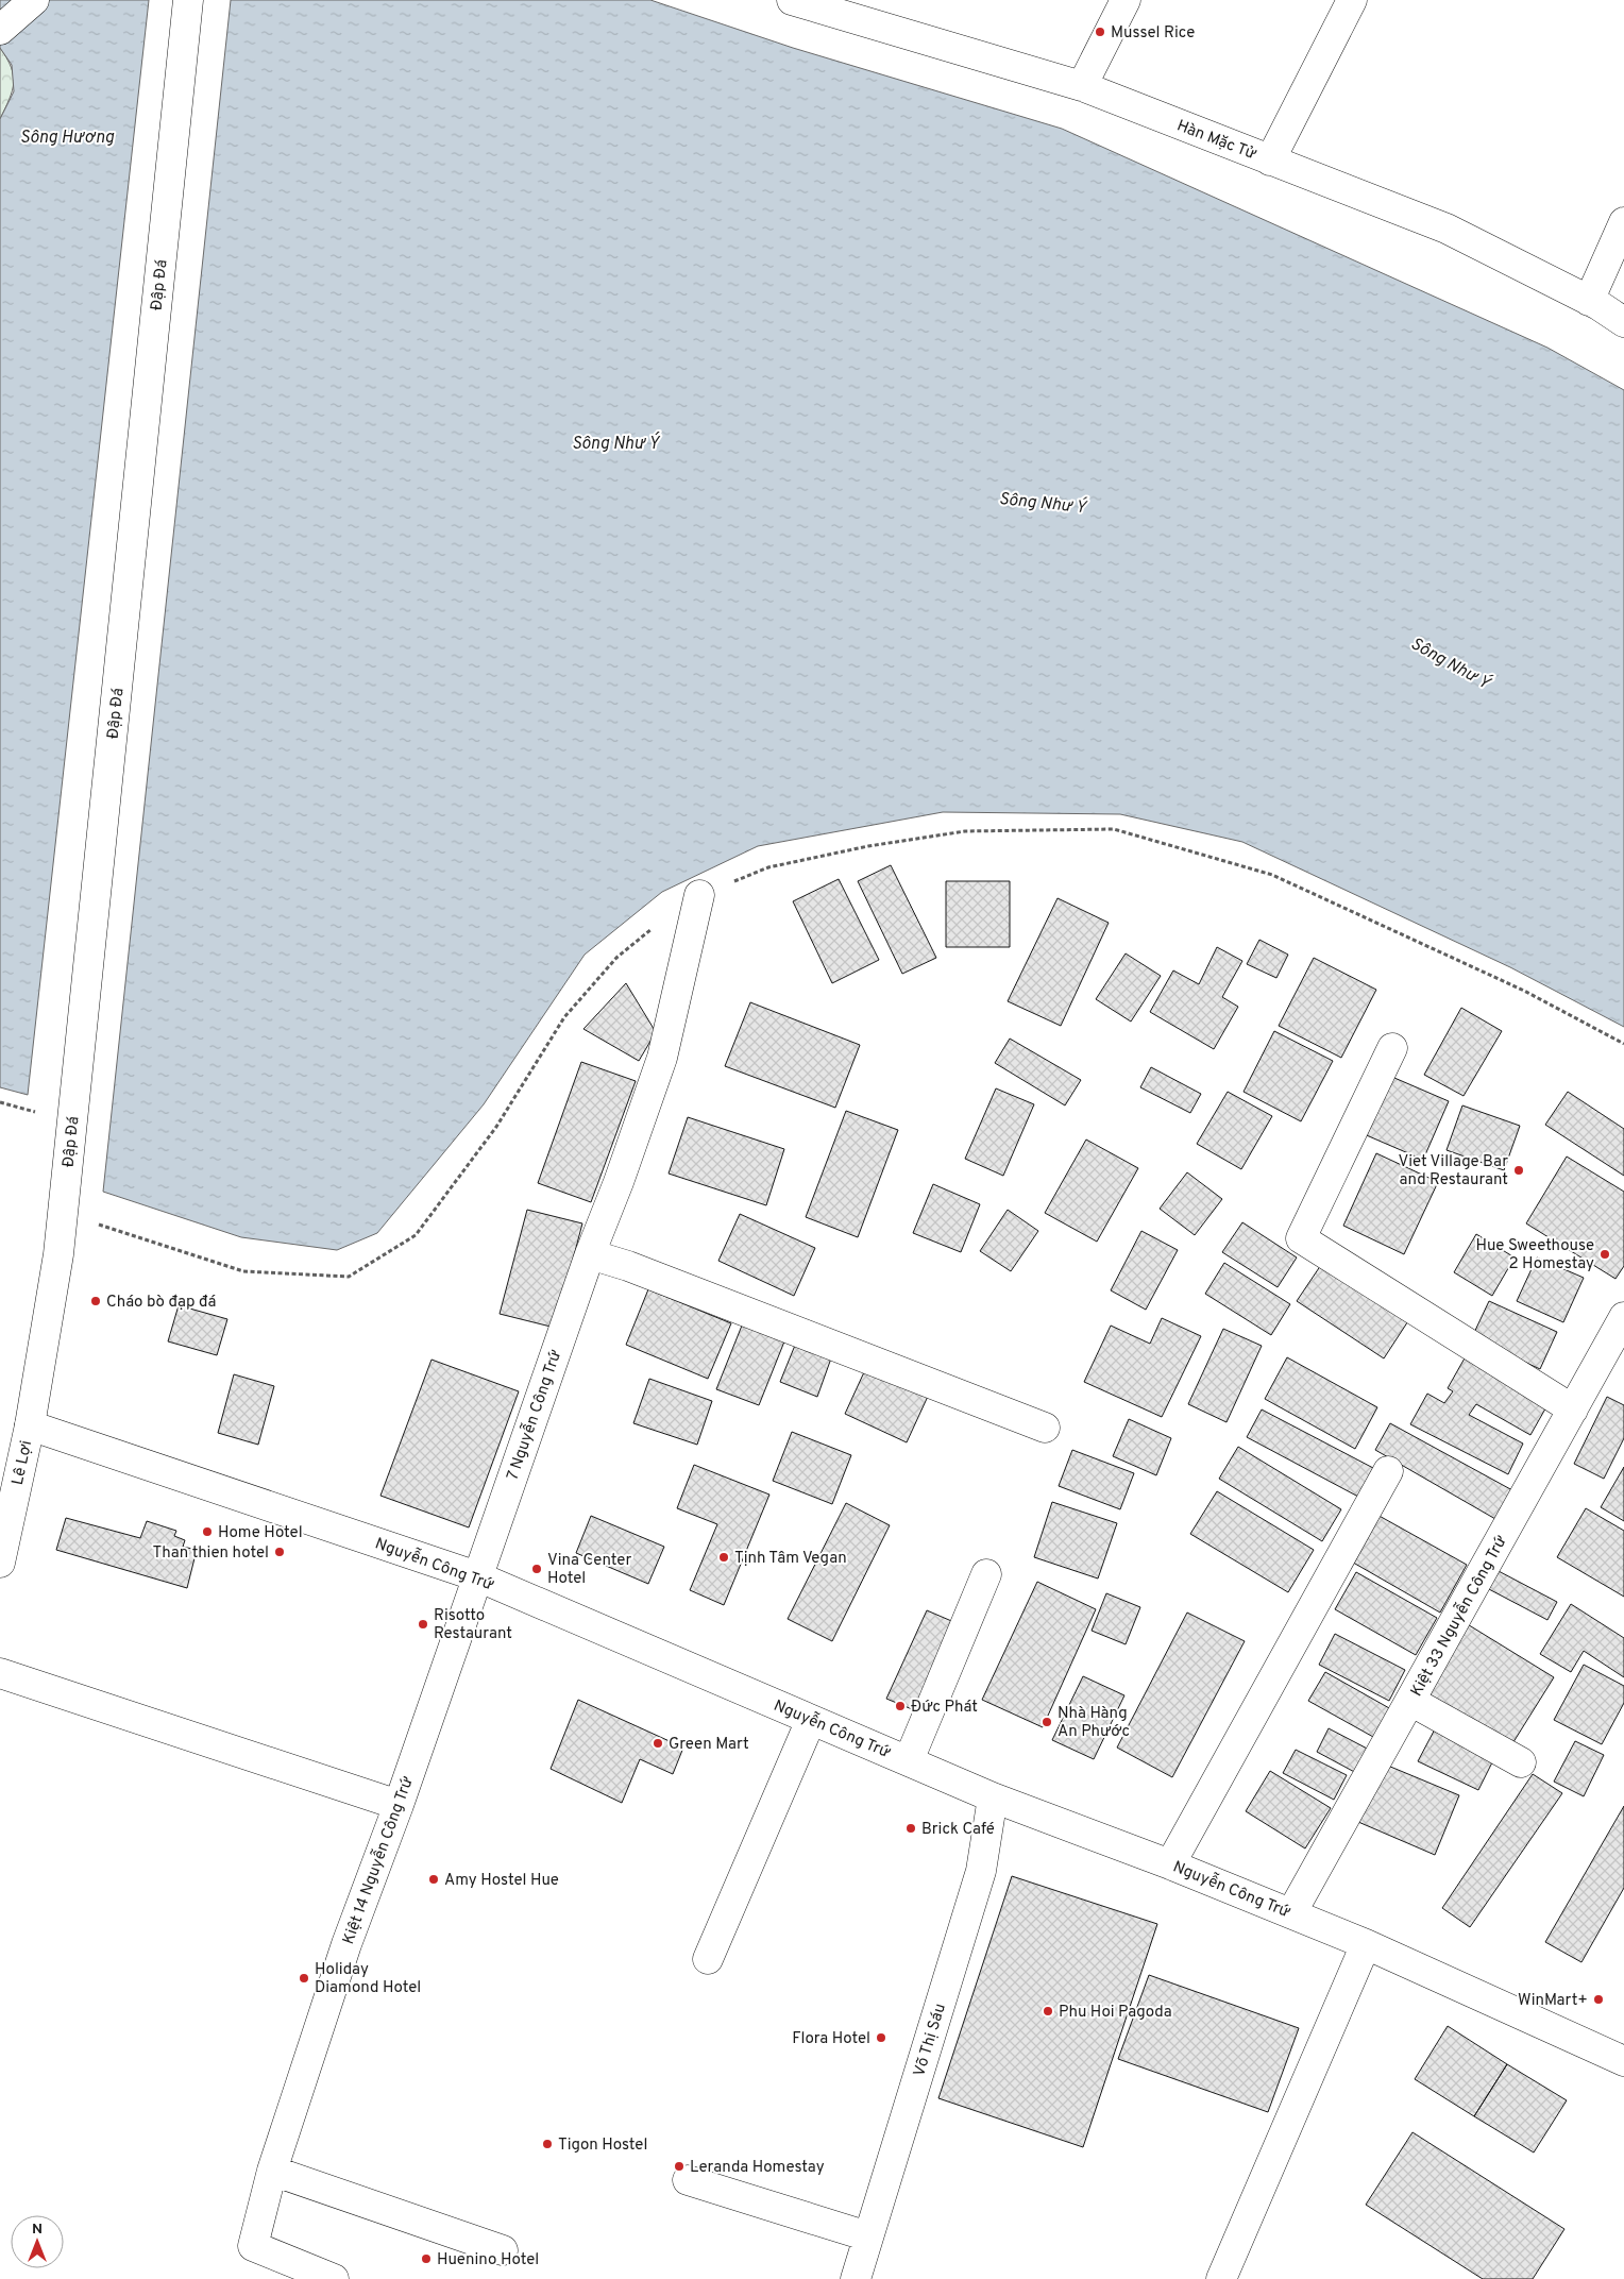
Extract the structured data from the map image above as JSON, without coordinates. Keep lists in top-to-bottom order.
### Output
{
  "streets": {
    "street": [
      "Hàn Mặc Tử",
      "Đập Đá",
      "7 Nguyễn Công Trứ",
      "Lê Lợi",
      "Nguyễn Công Trứ",
      "Kiệt 33 Nguyễn Công Trứ",
      "Kiệt 14 Nguyễn Công Trứ",
      "Võ Thị Sáu"
    ]
  },
  "crossings": [
    ["Đập Đá", "Lê Lợi"],
    ["Đập Đá", "Nguyễn Công Trứ"],
    ["7 Nguyễn Công Trứ", "Nguyễn Công Trứ"],
    ["7 Nguyễn Công Trứ", "Kiệt 14 Nguyễn Công Trứ"],
    ["Lê Lợi", "Nguyễn Công Trứ"],
    ["Nguyễn Công Trứ", "Kiệt 33 Nguyễn Công Trứ"],
    ["Nguyễn Công Trứ", "Kiệt 14 Nguyễn Công Trứ"],
    ["Nguyễn Công Trứ", "Võ Thị Sáu"]
  ],
  "water": ["Sông Hương", "Sông Như Ý"],
  "places": [
    "Mussel Rice",
    "Viet Village Bar and Restaurant",
    "Hue Sweethouse 2 Homestay",
    "Cháo bò đạp đá",
    "Home Hotel",
    "Than thien hotel",
    "Tịnh Tâm Vegan",
    "Vina Center Hotel",
    "Risotto Restaurant",
    "Đức Phát",
    "Nhà Hàng An Phước",
    "Green Mart",
    "Brick Café",
    "Amy Hostel Hue",
    "Holiday Diamond Hotel",
    "WinMart+",
    "Phu Hoi Pagoda",
    "Flora Hotel",
    "Tigon Hostel",
    "Leranda Homestay",
    "Huenino Hotel"
  ],
  "north": "top"
}
